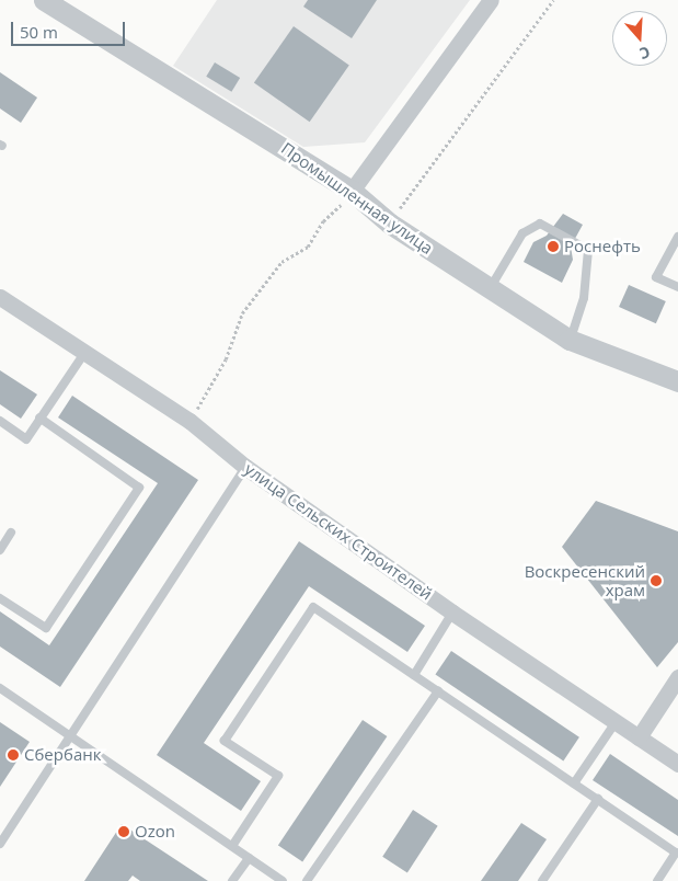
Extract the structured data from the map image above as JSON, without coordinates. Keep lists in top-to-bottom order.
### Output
{
  "streets": {
    "street": ["Промышленная улица", "улица Сельских Строителей"]
  },
  "places": [
    "Роснефть",
    "Воскресенский храм",
    "Сбербанк",
    "Ozon"
  ],
  "scale_bar": "50 m",
  "north": "bottom"
}
